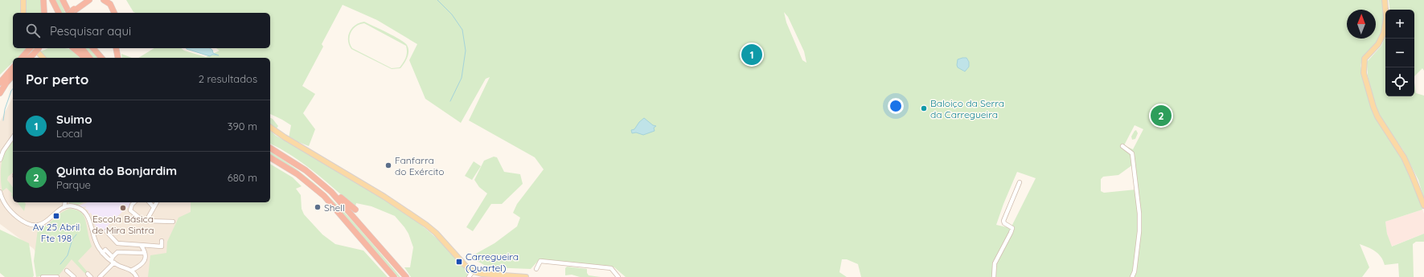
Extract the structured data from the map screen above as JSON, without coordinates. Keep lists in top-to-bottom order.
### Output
{
  "places": {
    "other": [
      "Baloiço da Serra da Carregueira",
      "Fanfarra do Exército",
      "Shell",
      "Escola Básica de Mira Sintra"
    ],
    "transit": ["Av 25 Abril Fte 198", "Carregueira (Quartel)"]
  },
  "north": "top",
  "page": {
    "map_buttons": ["+", "−"],
    "search": "Pesquisar aqui",
    "pins": ["1", "2"],
    "heading": ["Por perto", "2 resultados"],
    "list": [
      {
        "mark": "1",
        "name": "Suimo",
        "note": "Local",
        "value": "390 m"
      },
      {
        "mark": "2",
        "name": "Quinta do Bonjardim",
        "note": "Parque",
        "value": "680 m"
      }
    ]
  }
}
